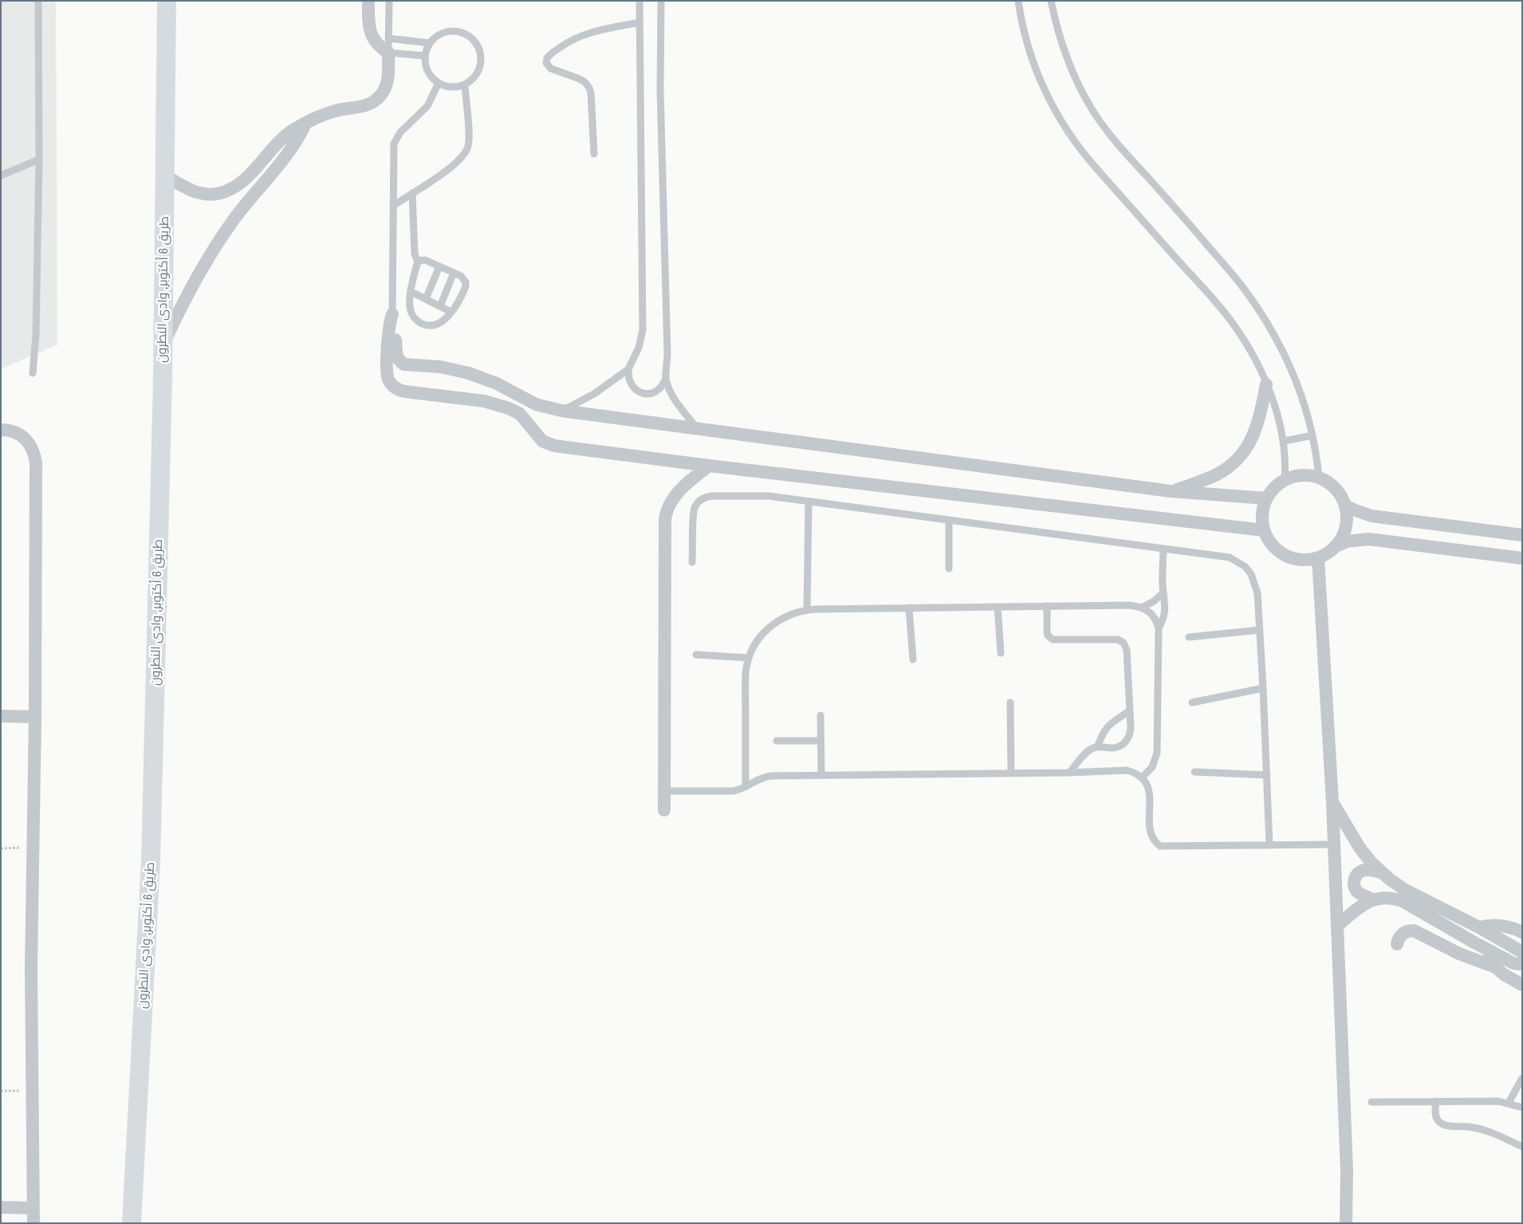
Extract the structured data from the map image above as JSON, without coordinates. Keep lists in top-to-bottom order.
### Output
{
  "streets": {
    "street": ["طريق 6 أكتوبر, وادى النطرون"]
  }
}
